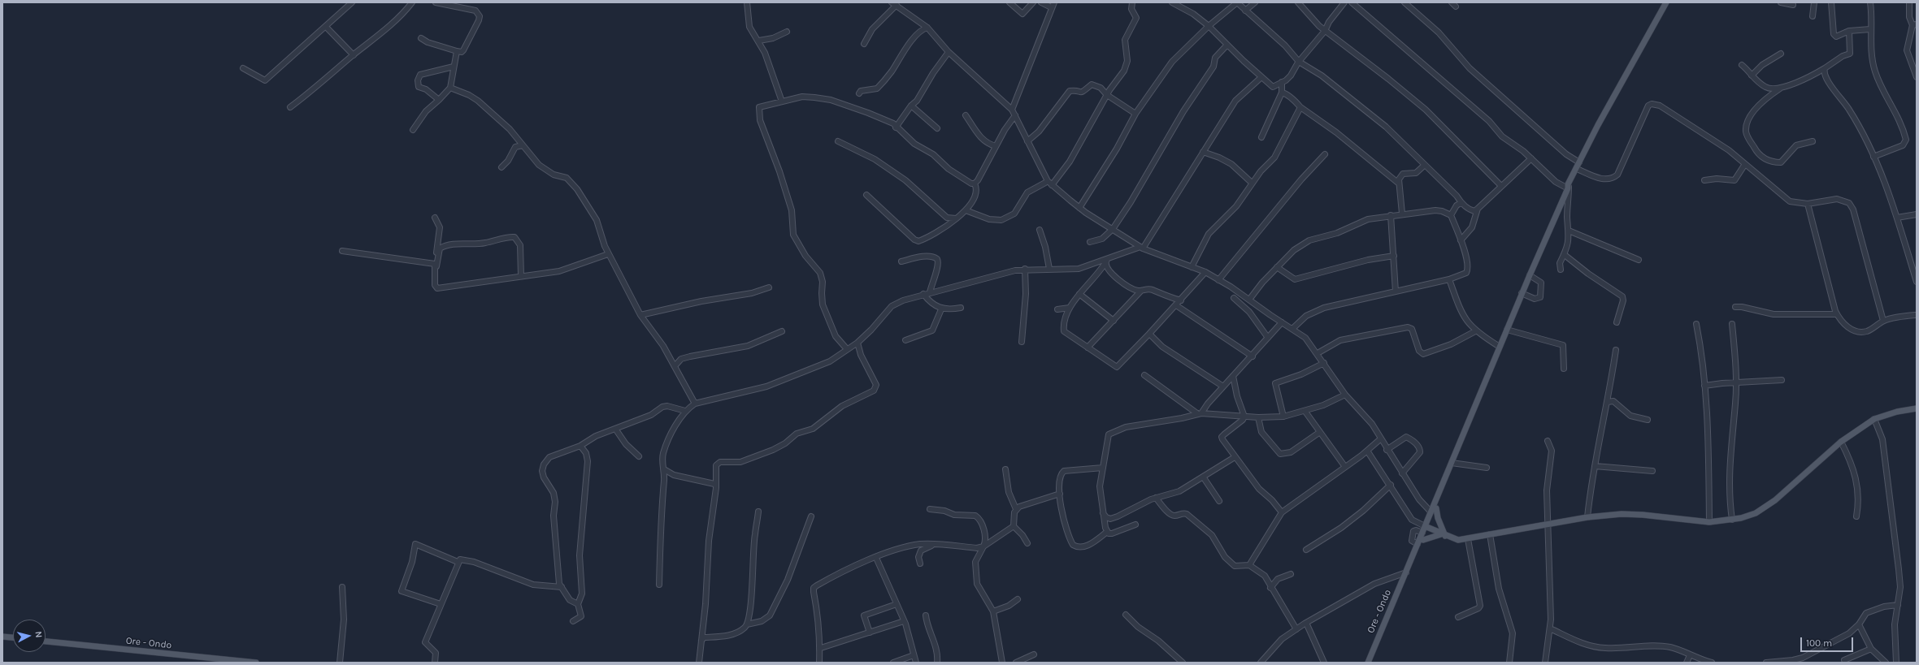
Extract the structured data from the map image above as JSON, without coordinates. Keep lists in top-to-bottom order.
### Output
{
  "streets": {
    "main road": ["Ore - Ondo"]
  },
  "scale_bar": "100 m",
  "north": "right"
}
